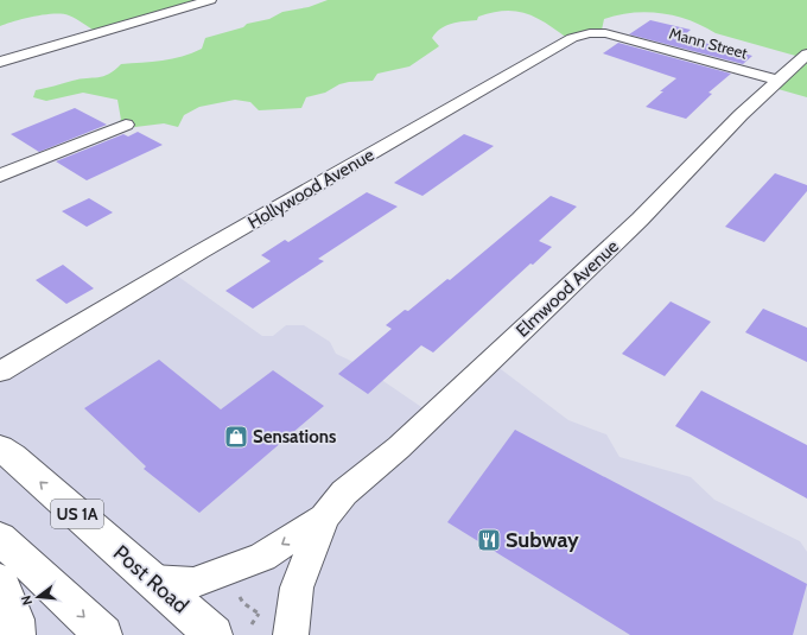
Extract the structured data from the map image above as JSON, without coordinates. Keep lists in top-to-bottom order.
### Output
{
  "streets": {
    "main road": ["US 1A", "Post Road"],
    "street": ["Mann Street", "Hollywood Avenue", "Elmwood Avenue"]
  },
  "crossings": [
    ["Mann Street", "Hollywood Avenue"],
    ["Mann Street", "Elmwood Avenue"],
    ["Elmwood Avenue", "Post Road"]
  ],
  "places": {
    "shop": ["Sensations"],
    "restaurant": ["Subway"]
  },
  "north": "left"
}
